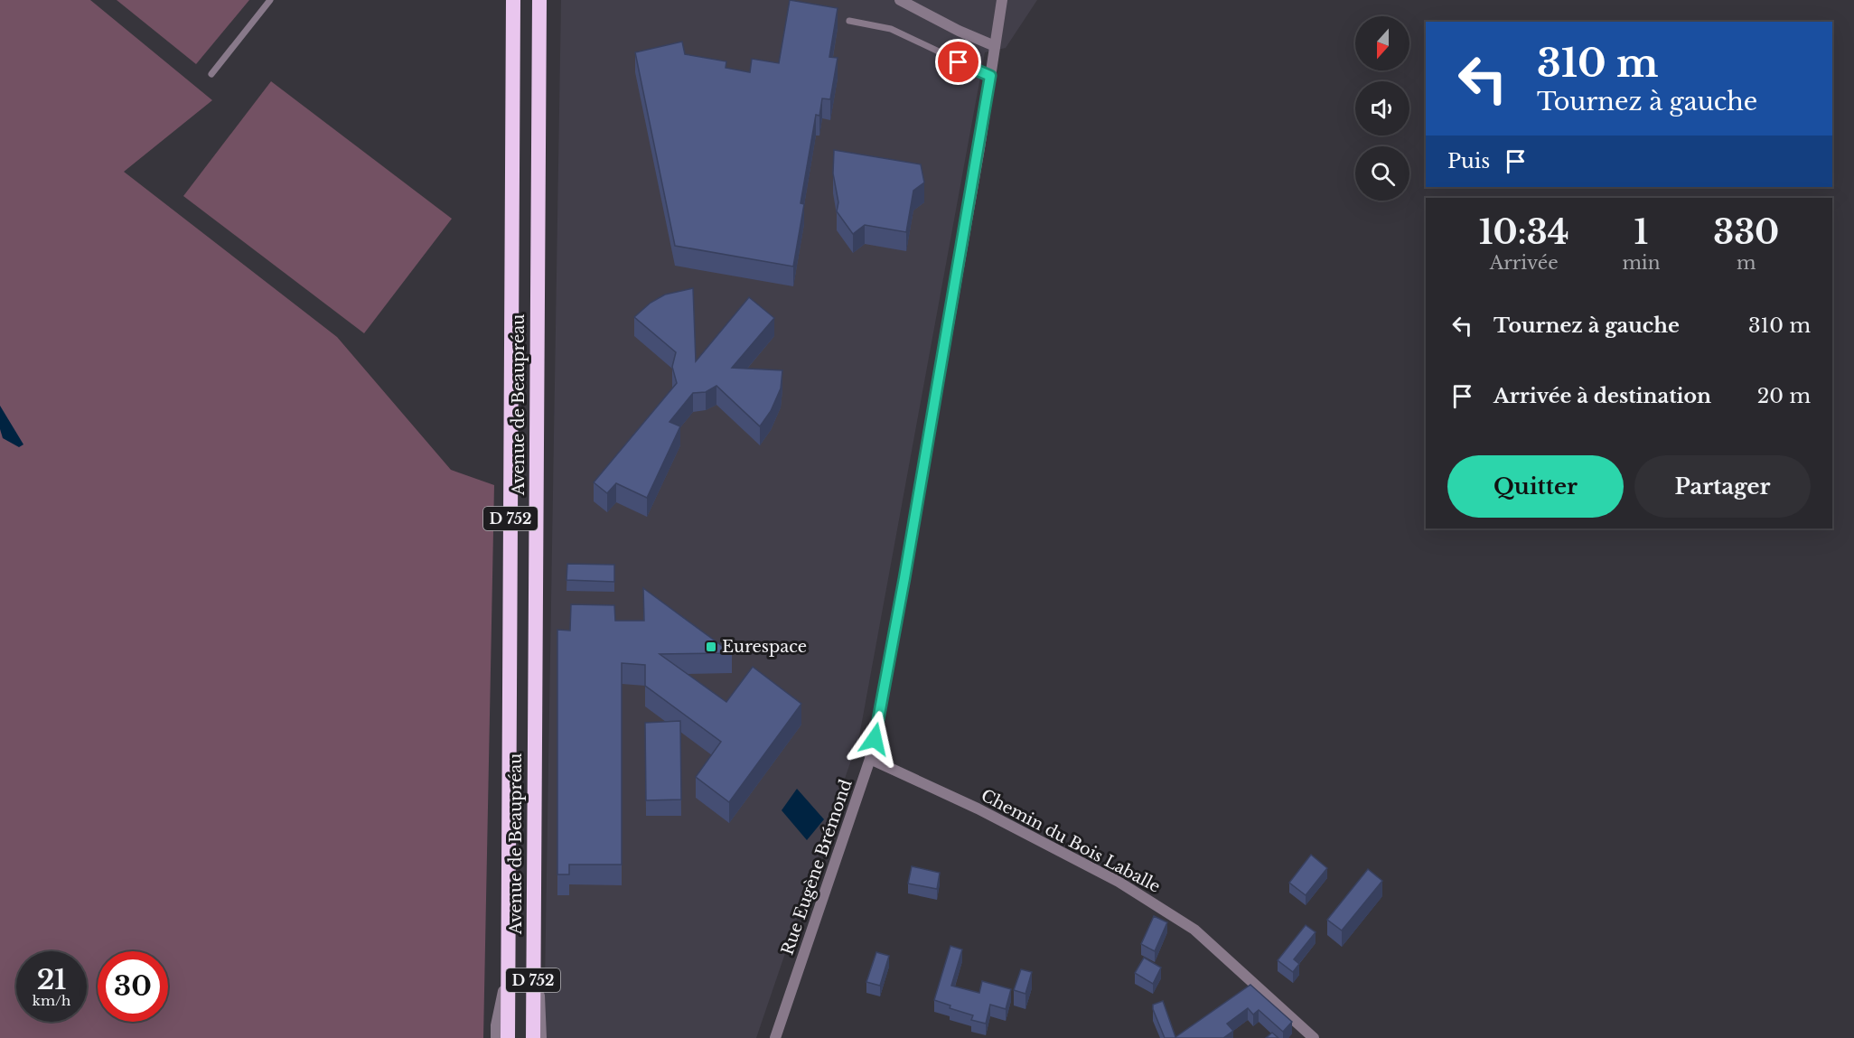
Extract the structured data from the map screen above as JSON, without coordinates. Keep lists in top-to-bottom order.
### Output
{
  "streets": {
    "highway": ["Avenue de Beaupréau", "D 752"],
    "street": ["Chemin du Bois Laballe", "Rue Eugène Brémond"]
  },
  "crossings": [
    ["Chemin du Bois Laballe", "Rue Eugène Brémond"]
  ],
  "places": {
    "transit": ["Eurespace"]
  },
  "north": "bottom",
  "page": {
    "turn": ["310 m", "Tournez à gauche"],
    "then": "Puis",
    "eta": [
      "10:34",
      "Arrivée",
      "1",
      "min",
      "330",
      "m"
    ],
    "list": [
      {
        "name": "Tournez à gauche",
        "value": "310 m"
      },
      {
        "name": "Arrivée à destination",
        "value": "20 m"
      }
    ],
    "buttons": ["Quitter", "Partager"],
    "speed": "21 km/h",
    "limit": "30"
  }
}
